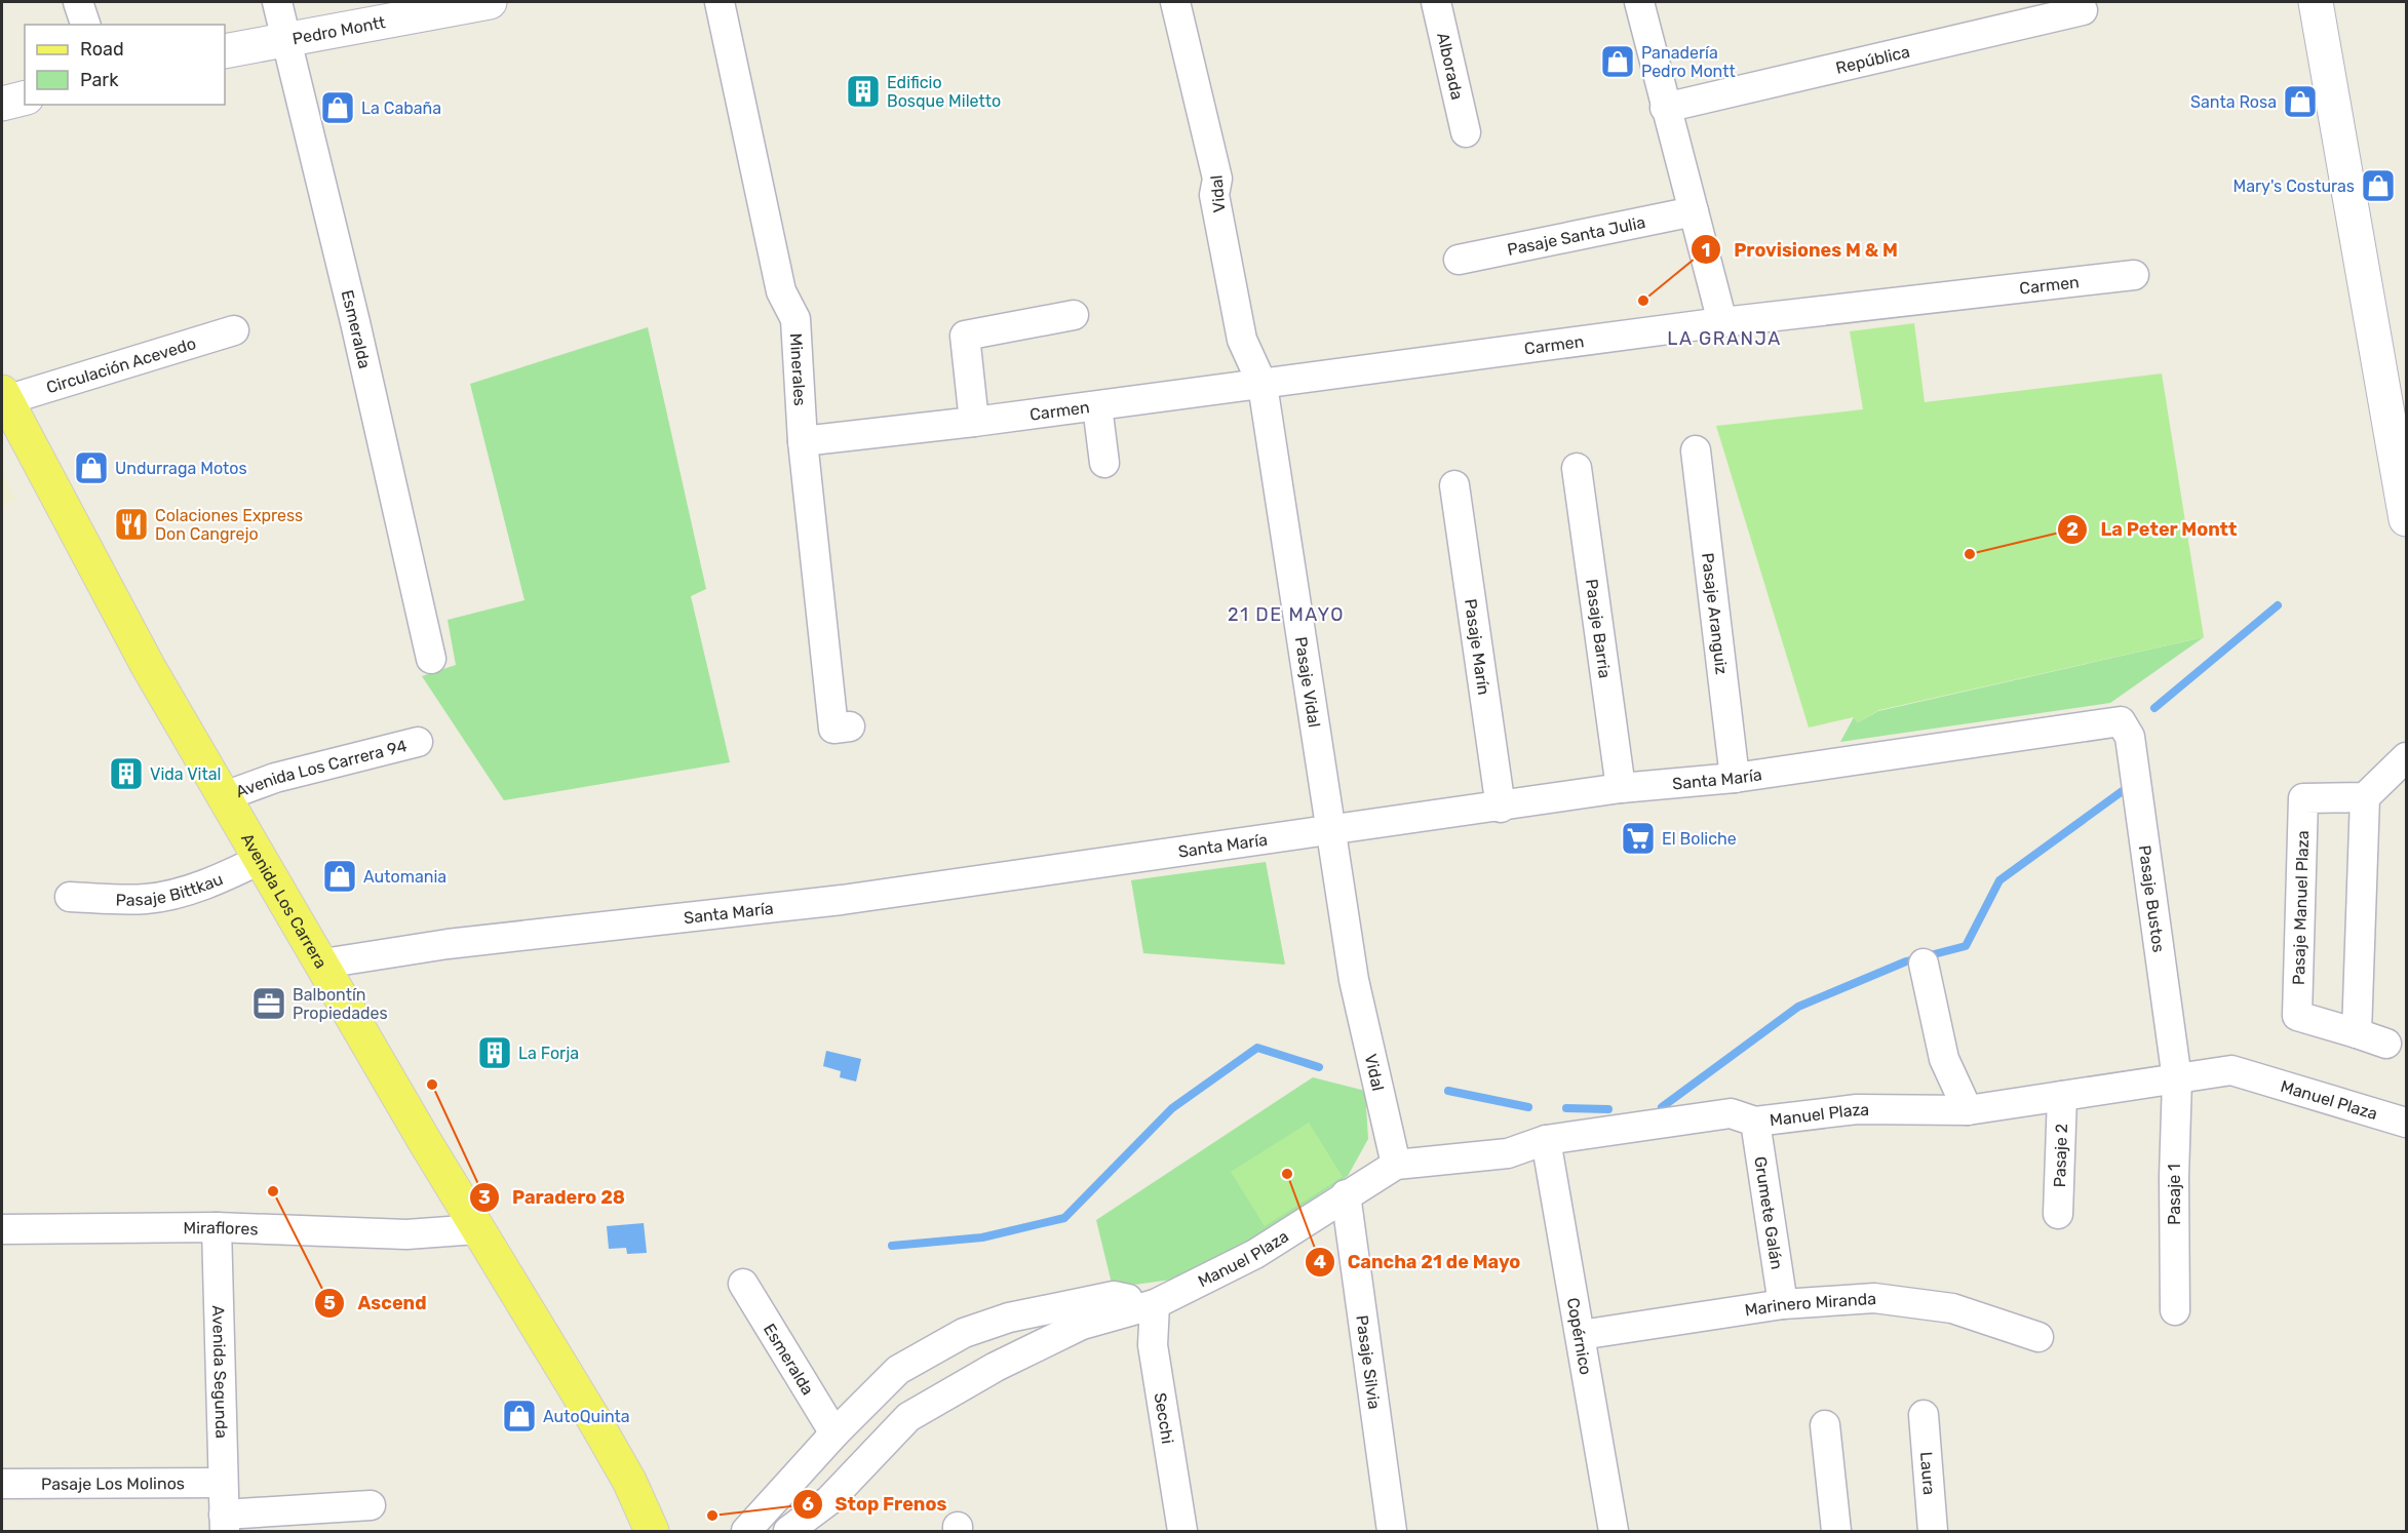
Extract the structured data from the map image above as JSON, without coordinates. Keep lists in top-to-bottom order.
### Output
{
  "streets": {
    "main road": ["Avenida Los Carrera"],
    "street": [
      "Pedro Montt",
      "República",
      "Alborada",
      "Vidal",
      "Pasaje Santa Julia",
      "Carmen",
      "Esmeralda",
      "Circulación Acevedo",
      "Minerales",
      "Pasaje Aranguiz",
      "Pasaje Barria",
      "Pasaje Marín",
      "Pasaje Vidal",
      "Avenida Los Carrera 94",
      "Santa María",
      "Pasaje Bittkau",
      "Pasaje Bustos",
      "Pasaje Manuel Plaza",
      "Manuel Plaza",
      "Pasaje 2",
      "Pasaje 1",
      "Grumete Galán",
      "Miraflores",
      "Marinero Miranda",
      "Copérnico",
      "Pasaje Silvia",
      "Avenida Segunda",
      "Secchi",
      "Laura",
      "Pasaje Los Molinos"
    ]
  },
  "crossings": [
    ["Pedro Montt", "Esmeralda"],
    ["Vidal", "Carmen"],
    ["Vidal", "Pasaje Vidal"],
    ["Vidal", "Manuel Plaza"],
    ["Carmen", "Minerales"],
    ["Carmen", "Pasaje Vidal"],
    ["Circulación Acevedo", "Avenida Los Carrera"],
    ["Pasaje Aranguiz", "Santa María"],
    ["Pasaje Barria", "Santa María"],
    ["Pasaje Marín", "Santa María"],
    ["Pasaje Vidal", "Santa María"],
    ["Avenida Los Carrera 94", "Avenida Los Carrera"],
    ["Santa María", "Pasaje Bustos"],
    ["Santa María", "Avenida Los Carrera"],
    ["Pasaje Bittkau", "Avenida Los Carrera"],
    ["Pasaje Bustos", "Manuel Plaza"],
    ["Pasaje Bustos", "Pasaje 1"],
    ["Avenida Los Carrera", "Miraflores"],
    ["Manuel Plaza", "Pasaje 2"],
    ["Manuel Plaza", "Pasaje 1"],
    ["Manuel Plaza", "Grumete Galán"],
    ["Manuel Plaza", "Copérnico"],
    ["Manuel Plaza", "Pasaje Silvia"],
    ["Manuel Plaza", "Secchi"],
    ["Grumete Galán", "Marinero Miranda"],
    ["Miraflores", "Avenida Segunda"],
    ["Marinero Miranda", "Copérnico"],
    ["Avenida Segunda", "Pasaje Los Molinos"]
  ],
  "districts": ["LA GRANJA", "21 DE MAYO"],
  "places": {
    "shop": [
      "Panadería Pedro Montt",
      "Santa Rosa",
      "La Cabaña",
      "Mary's Costuras",
      "Undurraga Motos",
      "Automania",
      "AutoQuinta"
    ],
    "building": ["Edificio Bosque Miletto", "Vida Vital", "La Forja"],
    "other": [
      "Provisiones M & M",
      "La Peter Montt",
      "Paradero 28",
      "Cancha 21 de Mayo",
      "Ascend",
      "Stop Frenos"
    ],
    "restaurant": ["Colaciones Express Don Cangrejo"],
    "supermarket": ["El Boliche"],
    "office": ["Balbontín Propiedades"]
  },
  "legend": ["Road", "Park"]
}
